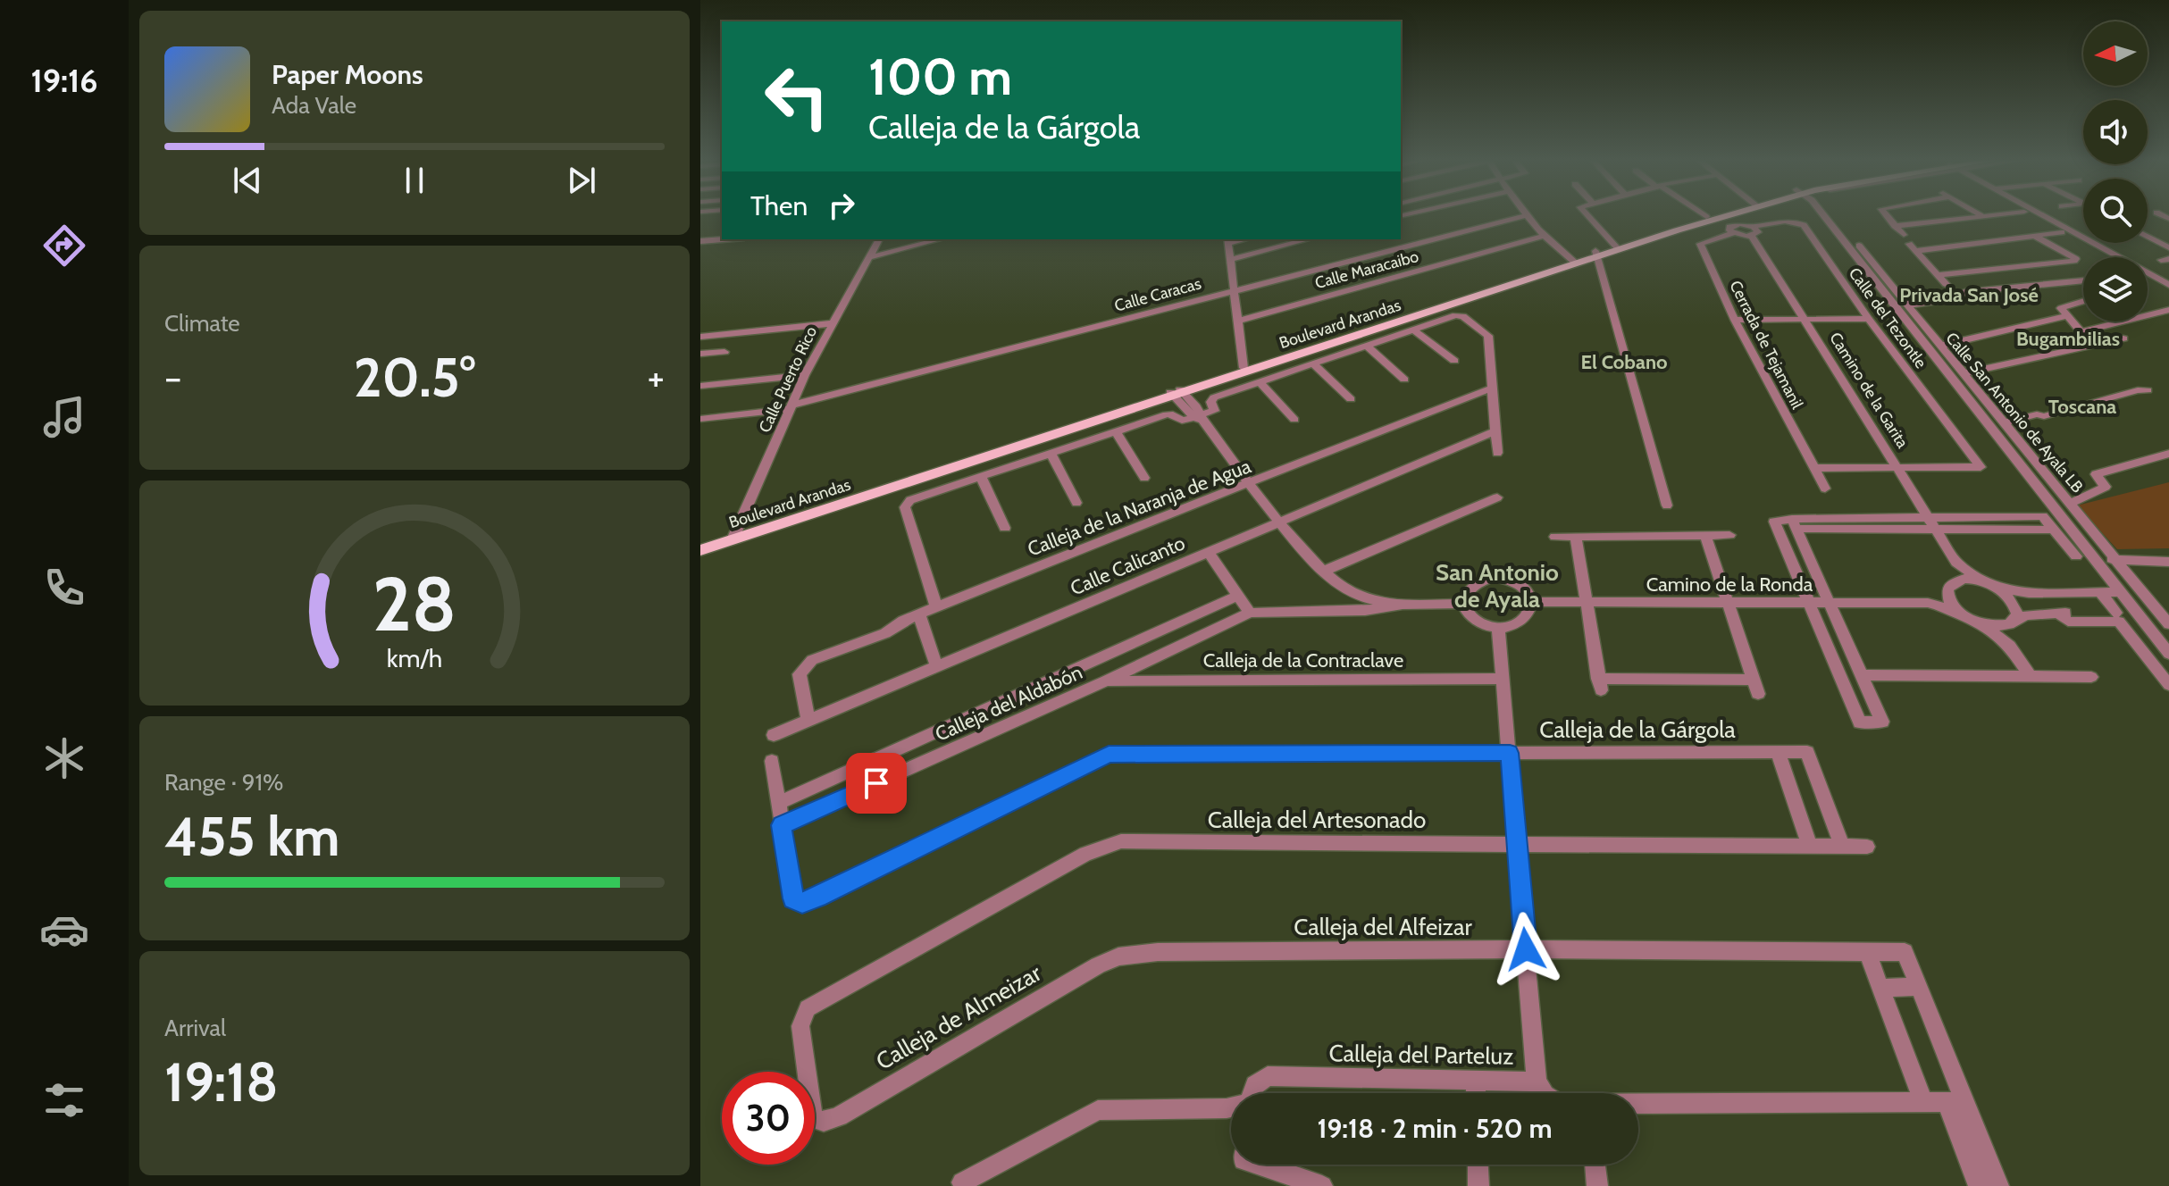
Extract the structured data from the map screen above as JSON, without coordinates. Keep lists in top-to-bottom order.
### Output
{
  "streets": {
    "main road": ["Boulevard Arandas"],
    "street": [
      "Calle Maracaibo",
      "Calle Caracas",
      "Calle del Tezontle",
      "Cerrada de Tejamanil",
      "Calle Puerto Rico",
      "Camino de la Garita",
      "Calle San Antonio de Ayala LB",
      "Calleja de la Naranja de Agua",
      "Calle Calicanto",
      "Camino de la Ronda",
      "Calleja de la Contraclave",
      "Calleja del Aldabón",
      "Calleja de la Gárgola",
      "Calleja del Artesonado",
      "Calleja del Alfeizar",
      "Calleja de Almeizar",
      "Calleja del Parteluz"
    ]
  },
  "crossings": [
    ["Calle Caracas", "Calle Puerto Rico"],
    ["Calle del Tezontle", "Cerrada de Tejamanil"],
    ["Calle del Tezontle", "Camino de la Garita"],
    ["Boulevard Arandas", "Calle Puerto Rico"],
    ["Cerrada de Tejamanil", "Camino de la Garita"],
    ["Calleja de la Naranja de Agua", "Calle Calicanto"],
    ["Calleja de la Contraclave", "Calleja del Aldabón"],
    ["Calleja del Aldabón", "Calleja de la Gárgola"],
    ["Calleja de la Gárgola", "Calleja del Artesonado"],
    ["Calleja del Artesonado", "Calleja de Almeizar"],
    ["Calleja del Alfeizar", "Calleja de Almeizar"]
  ],
  "districts": [
    "Privada San José",
    "Bugambilias",
    "El Cobano",
    "Toscana",
    "San Antonio de Ayala"
  ],
  "north": "left",
  "page": {
    "tabs": "19:16",
    "turn": ["100 m", "Calleja de la Gárgola"],
    "song": ["Paper Moons", "Ada Vale"],
    "then": "Then",
    "tile": [
      "Climate",
      ["Range · 91%", "455 km"],
      ["Arrival", "19:18"]
    ],
    "heat": ["−", "20.5°", "+"],
    "limit": "30",
    "trip": "19:18 · 2 min · 520 m",
    "gauge": ["28", "km/h"]
  }
}
